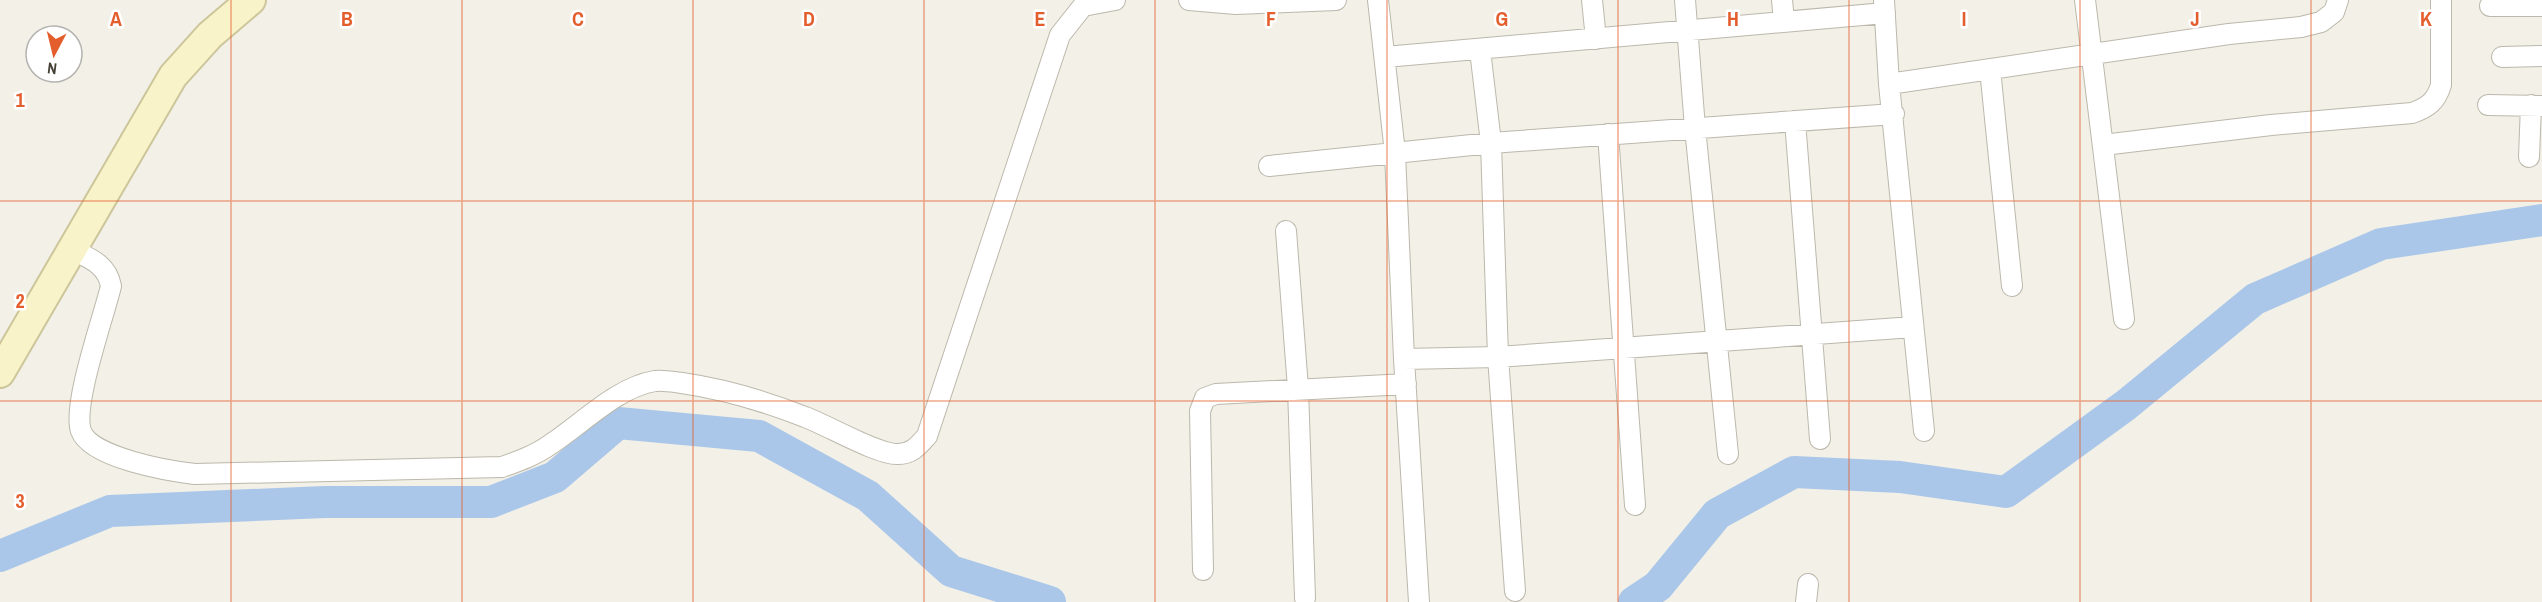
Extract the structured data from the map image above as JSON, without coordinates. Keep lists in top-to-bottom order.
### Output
{
  "north": "bottom",
  "grid": {
    "columns": [
      "A",
      "B",
      "C",
      "D",
      "E",
      "F",
      "G",
      "H",
      "I",
      "J",
      "K"
    ],
    "rows": ["1", "2", "3"]
  }
}
